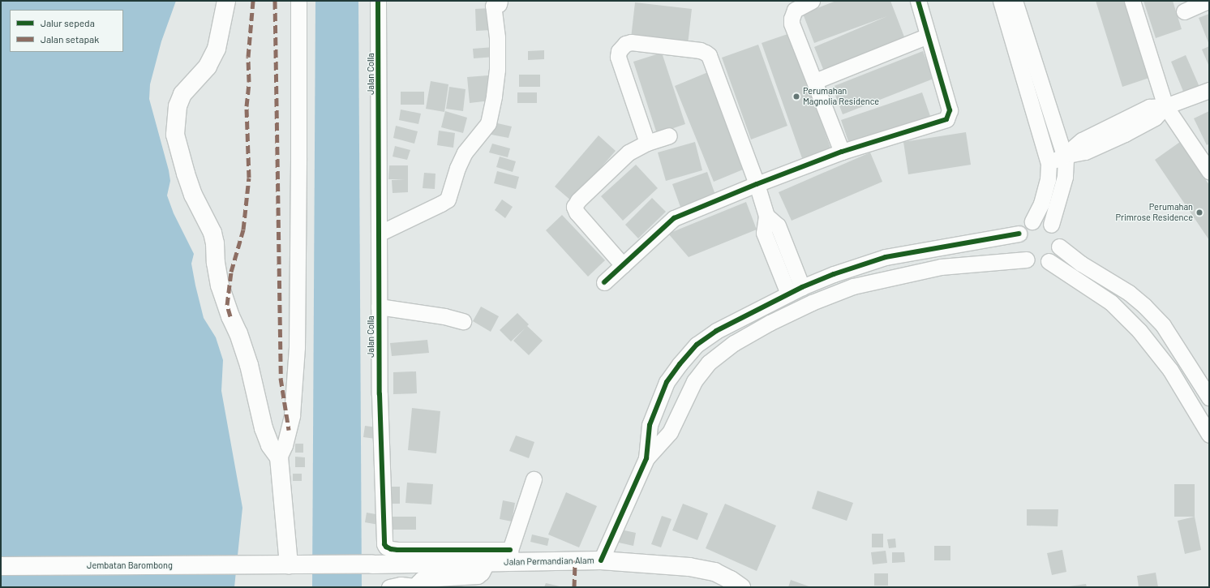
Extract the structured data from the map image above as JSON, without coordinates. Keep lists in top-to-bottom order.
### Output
{
  "streets": {
    "main road": ["Jalan Permandian Alam", "Jembatan Barombong"],
    "street": ["Jalan Colla"]
  },
  "crossings": [
    ["Jalan Colla", "Jalan Permandian Alam"],
    ["Jalan Permandian Alam", "Jembatan Barombong"]
  ],
  "places": ["Perumahan Magnolia Residence", "Perumahan Primrose Residence"],
  "legend": ["Jalur sepeda", "Jalan setapak"]
}
